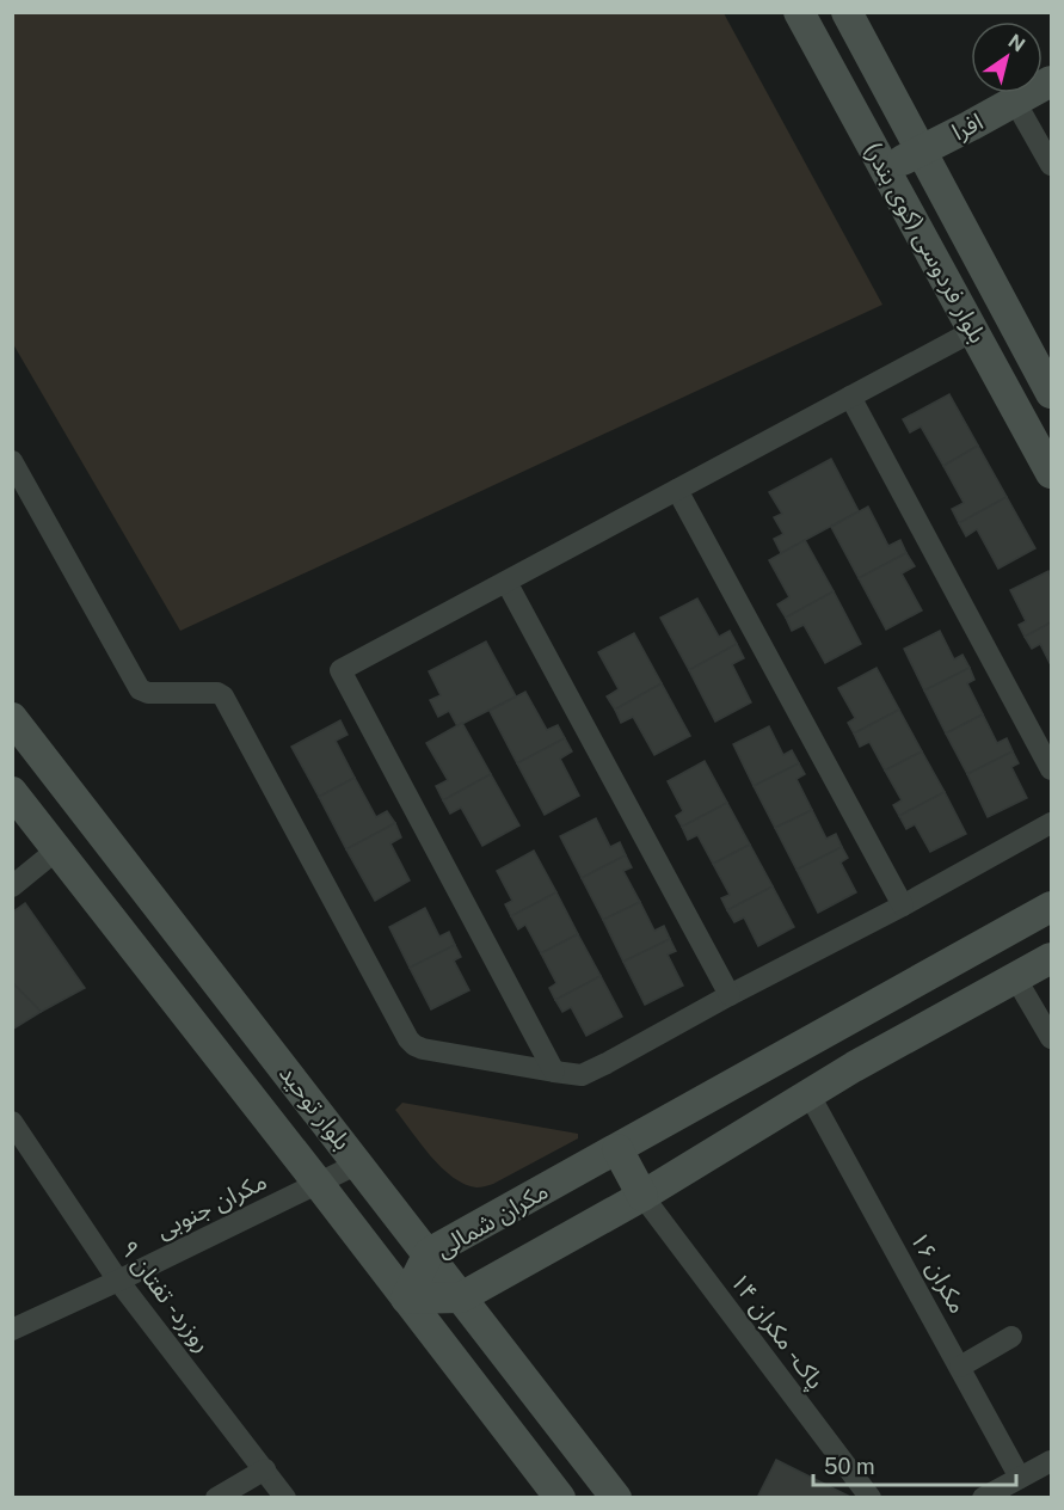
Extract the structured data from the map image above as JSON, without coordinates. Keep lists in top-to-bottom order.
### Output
{
  "streets": {
    "street": [
      "افرا",
      "بلوار فردوسی (کوی بندر)",
      "بلوار توحید",
      "مکران جنوبی",
      "مکران شمالی",
      "مکران ۱۶",
      "روزرد - تفتان ۹",
      "پاک - مکران ۱۴"
    ]
  },
  "crossings": [
    ["افرا", "بلوار فردوسی (کوی بندر)"],
    ["بلوار توحید", "مکران جنوبی"],
    ["بلوار توحید", "مکران شمالی"],
    ["مکران جنوبی", "روزرد - تفتان ۹"],
    ["مکران شمالی", "مکران ۱۶"],
    ["مکران شمالی", "پاک - مکران ۱۴"]
  ],
  "scale_bar": "50 m",
  "north": "top right"
}
